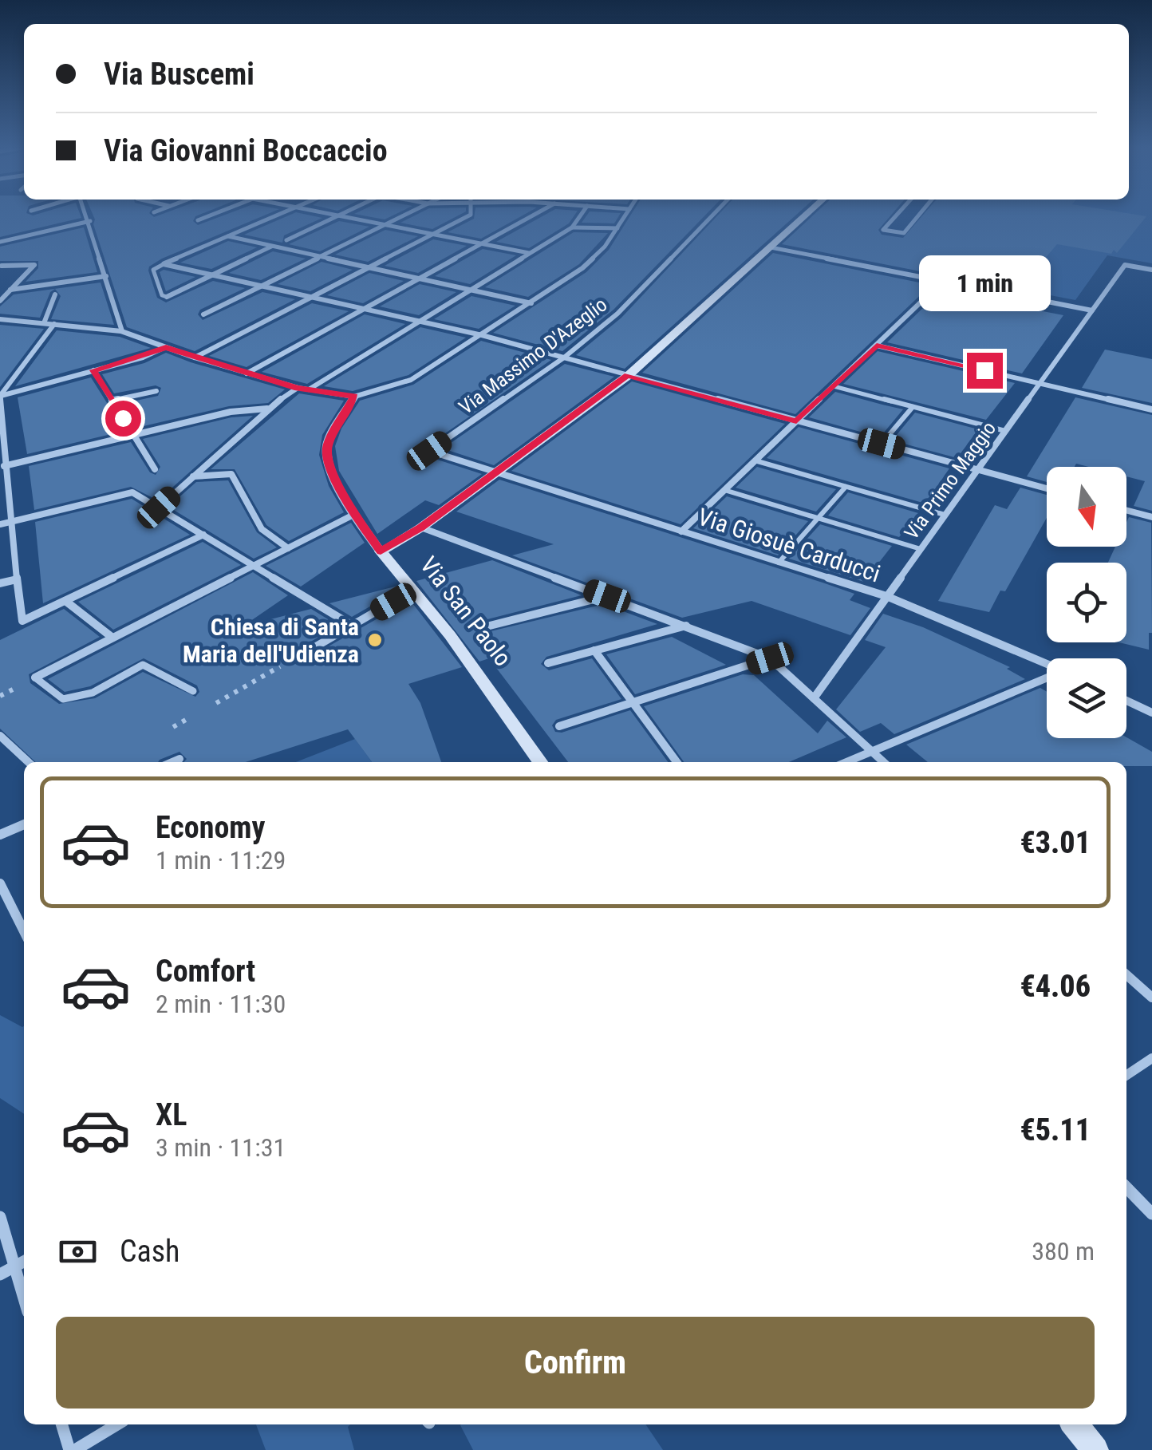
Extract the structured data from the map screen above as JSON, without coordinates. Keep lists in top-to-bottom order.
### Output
{
  "streets": {
    "main road": ["Via San Paolo"],
    "street": ["Via Massimo D'Azeglio", "Via Primo Maggio", "Via Giosuè Carducci"]
  },
  "crossings": [
    ["Via Massimo D'Azeglio", "Via Giosuè Carducci"],
    ["Via Primo Maggio", "Via Giosuè Carducci"]
  ],
  "places": ["Chiesa di Santa Maria dell'Udienza"],
  "north": "bottom",
  "page": {
    "banner": ["Via Buscemi", "Via Giovanni Boccaccio"],
    "bubble": "1 min",
    "list": [
      {
        "name": "Economy",
        "note": "1 min · 11:29",
        "value": "€3.01"
      },
      {
        "name": "Comfort",
        "note": "2 min · 11:30",
        "value": "€4.06"
      },
      {
        "name": "XL",
        "note": "3 min · 11:31",
        "value": "€5.11"
      }
    ],
    "pay": ["Cash", "380 m"],
    "buttons": "Confirm"
  }
}
